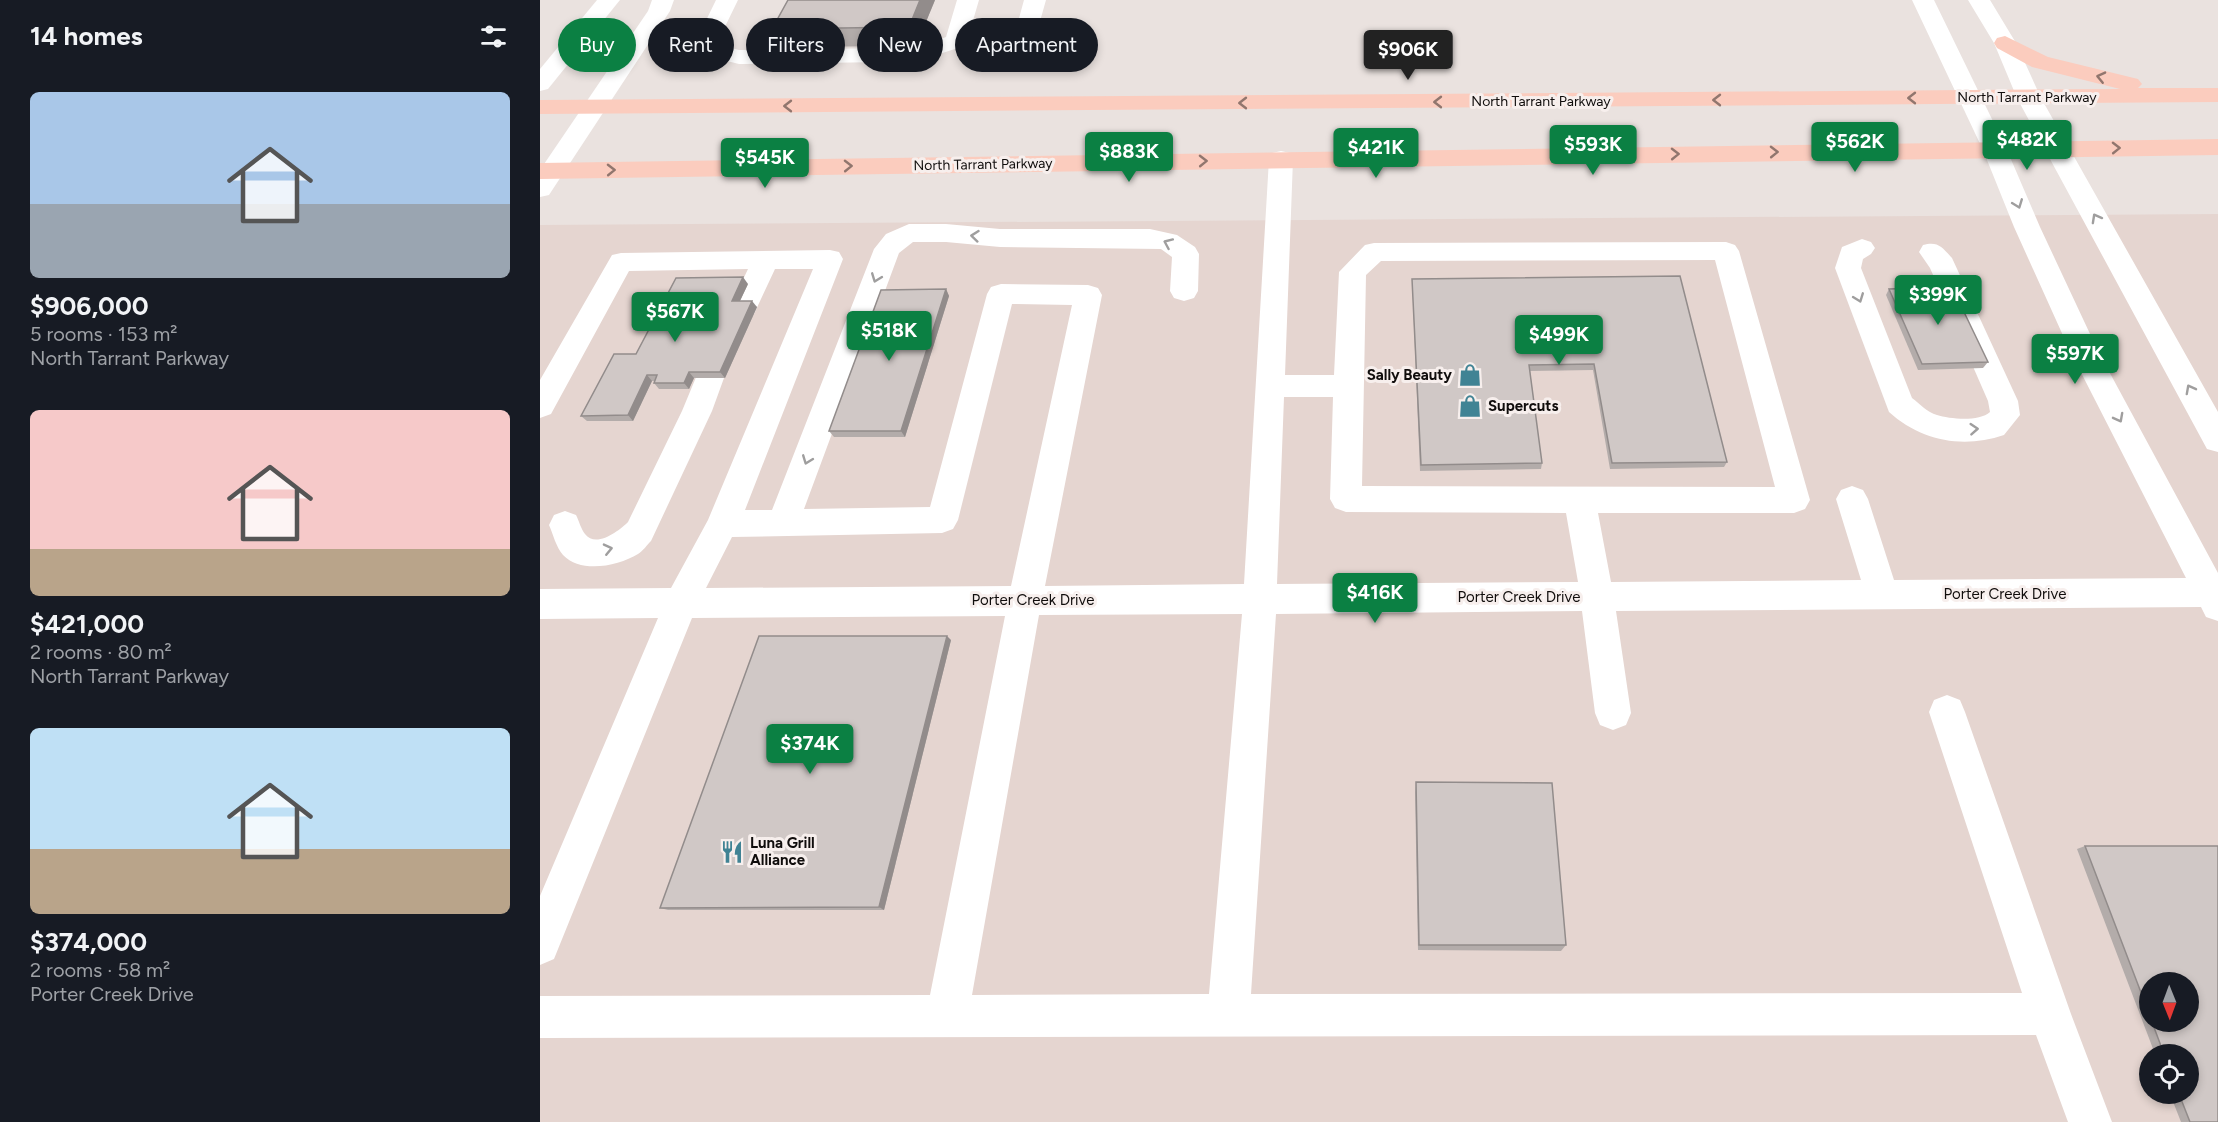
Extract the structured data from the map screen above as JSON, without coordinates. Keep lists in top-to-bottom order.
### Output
{
  "streets": {
    "main road": ["North Tarrant Parkway"],
    "street": ["Porter Creek Drive"]
  },
  "crossings": [
    ["North Tarrant Parkway", "Porter Creek Drive"]
  ],
  "places": {
    "shop": ["Sally Beauty", "Supercuts"],
    "restaurant": ["Luna Grill Alliance"]
  },
  "north": "bottom",
  "page": {
    "heading": "14 homes",
    "chip": [
      "Buy",
      "Rent",
      "Filters",
      "New",
      "Apartment"
    ],
    "price": [
      "$906K",
      "$482K",
      "$562K",
      "$593K",
      "$421K",
      "$883K",
      "$545K",
      "$399K",
      "$567K",
      "$518K",
      "$499K",
      "$597K",
      "$416K",
      "$374K"
    ],
    "list": [
      {
        "name": "$906,000",
        "note": "5 rooms · 153 m² · North Tarrant Parkway"
      },
      {
        "name": "$421,000",
        "note": "2 rooms · 80 m² · North Tarrant Parkway"
      },
      {
        "name": "$374,000",
        "note": "2 rooms · 58 m² · Porter Creek Drive"
      }
    ]
  }
}
